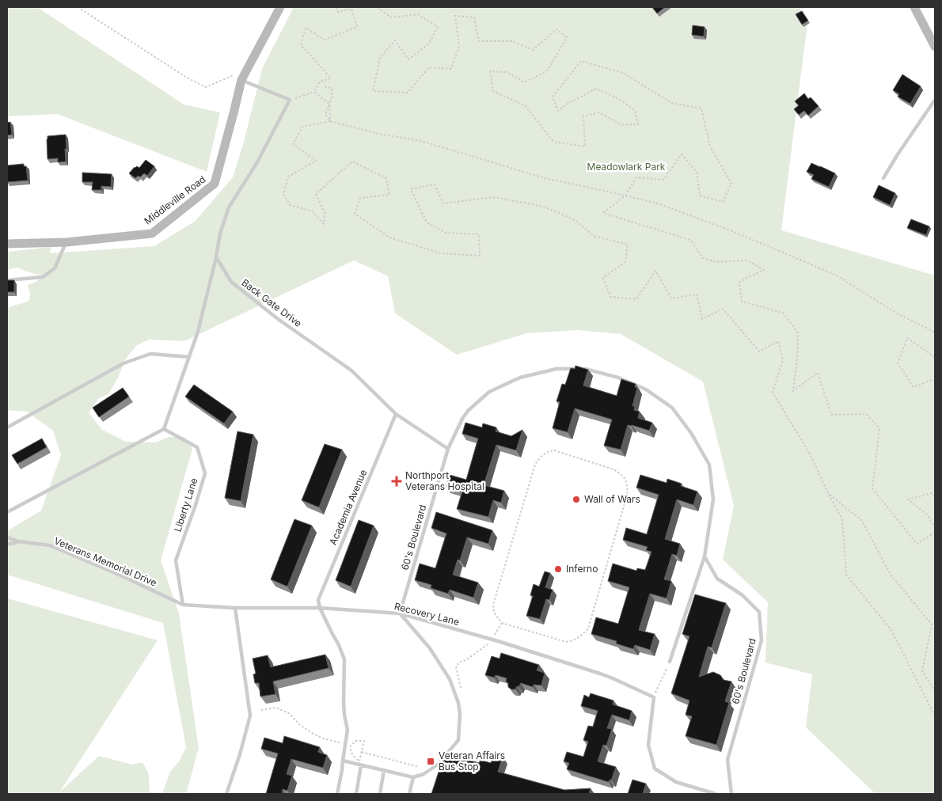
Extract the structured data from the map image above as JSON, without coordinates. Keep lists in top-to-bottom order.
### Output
{
  "streets": {
    "street": ["Middleville Road"],
    "lane": [
      "Back Gate Drive",
      "Liberty Lane",
      "Academia Avenue",
      "60's Boulevard",
      "Veterans Memorial Drive",
      "Recovery Lane"
    ]
  },
  "crossings": [
    ["Back Gate Drive", "Academia Avenue"],
    ["Back Gate Drive", "60's Boulevard"],
    ["Liberty Lane", "Veterans Memorial Drive"],
    ["Liberty Lane", "Recovery Lane"],
    ["Academia Avenue", "Recovery Lane"],
    ["60's Boulevard", "Recovery Lane"],
    ["Veterans Memorial Drive", "Recovery Lane"]
  ],
  "parks": ["Meadowlark Park"],
  "places": {
    "health": ["Northport Veterans Hospital"],
    "other": ["Wall of Wars", "Inferno"],
    "transit": ["Veteran Affairs Bus Stop"]
  }
}
